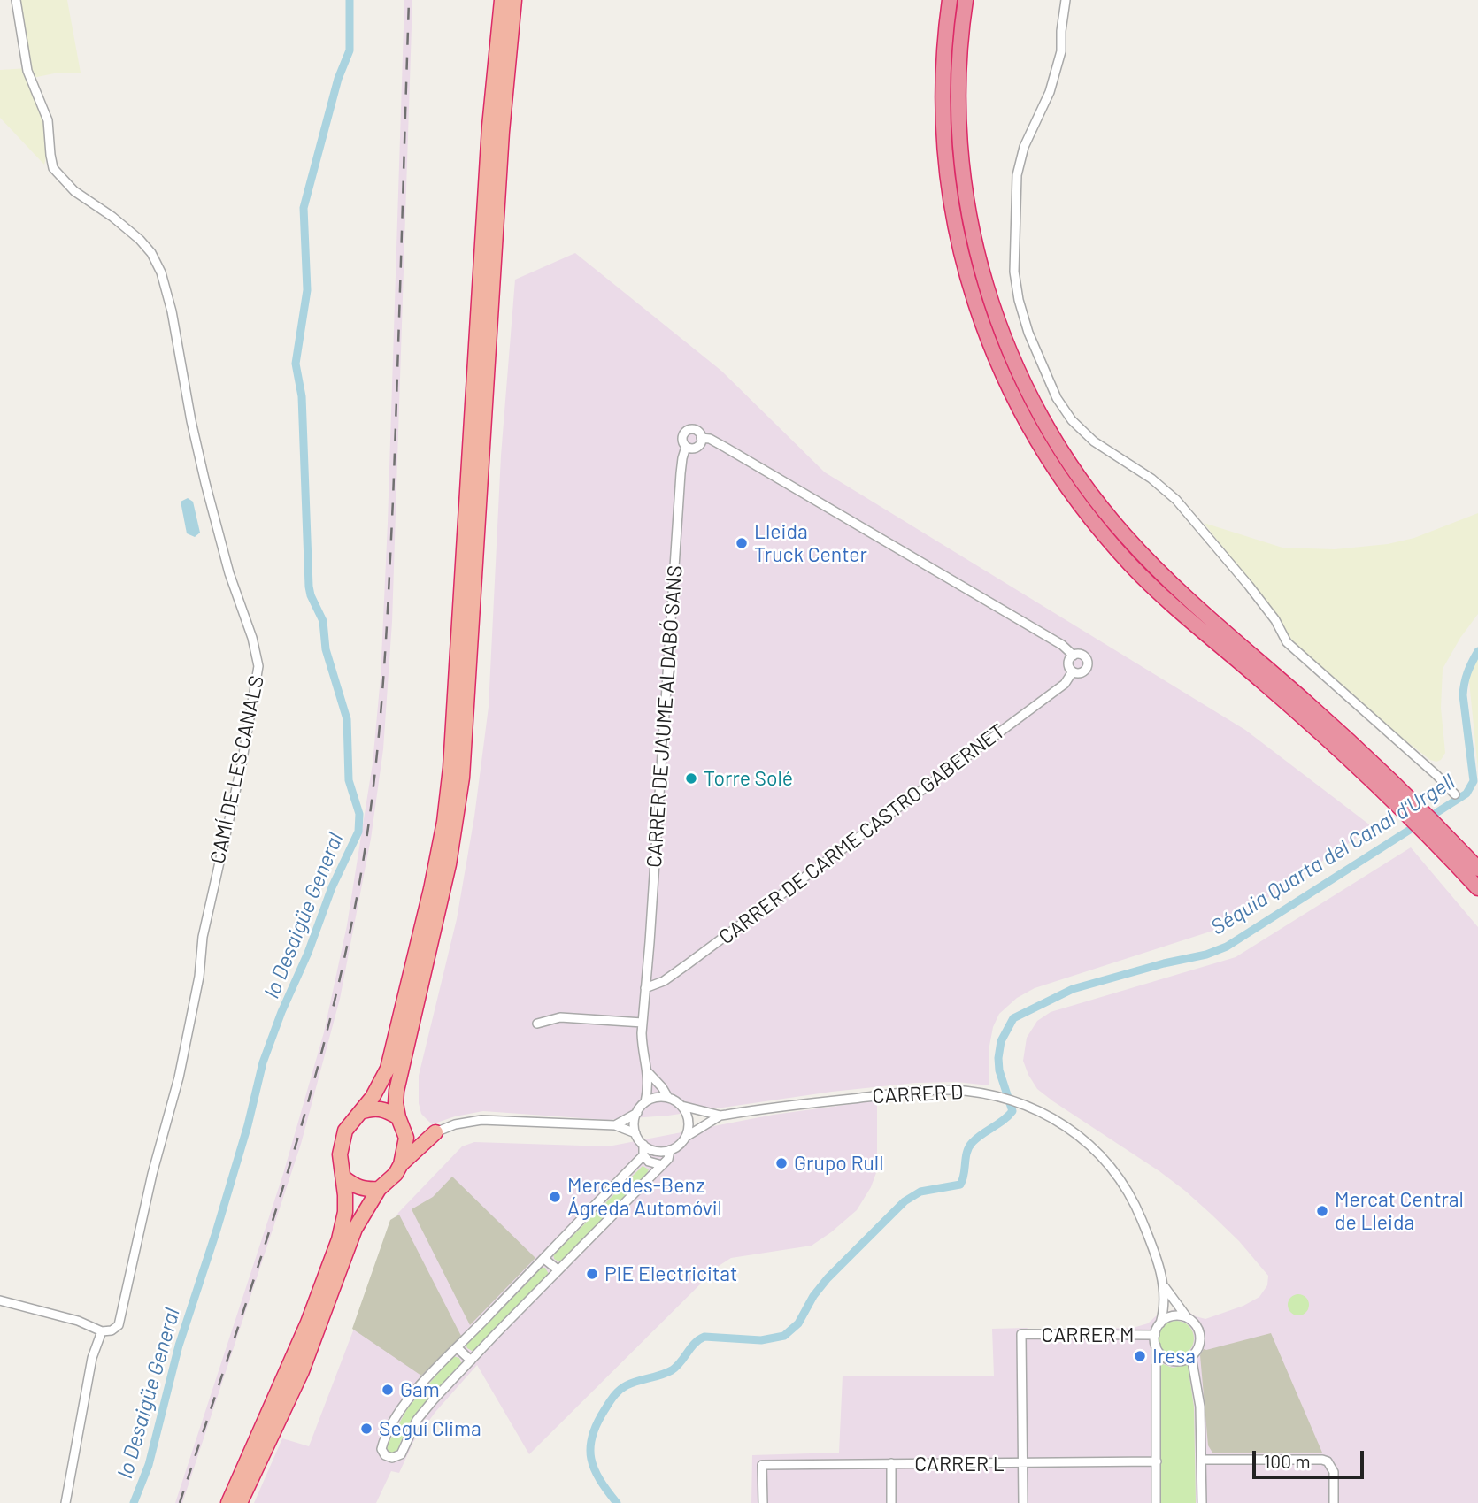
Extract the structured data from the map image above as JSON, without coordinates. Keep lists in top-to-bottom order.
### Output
{
  "streets": {
    "street": [
      "CARRER DE JAUME ALDABÓ SANS",
      "CAMÍ DE LES CANALS",
      "CARRER DE CARME CASTRO GABERNET",
      "CARRER D",
      "CARRER M",
      "CARRER L"
    ]
  },
  "crossings": [
    ["CARRER DE JAUME ALDABÓ SANS", "CARRER DE CARME CASTRO GABERNET"],
    ["CARRER D", "CARRER M"],
    ["CARRER M", "CARRER L"]
  ],
  "water": ["Séquia Quarta del Canal d'Urgell", "lo Desaigüe General"],
  "places": [
    "Lleida Truck Center",
    "Torre Solé",
    "Grupo Rull",
    "Mercedes-Benz Ágreda Automóvil",
    "Mercat Central de Lleida",
    "PIE Electricitat",
    "Iresa",
    "Gam",
    "Seguí Clima"
  ],
  "scale_bar": "100 m"
}
